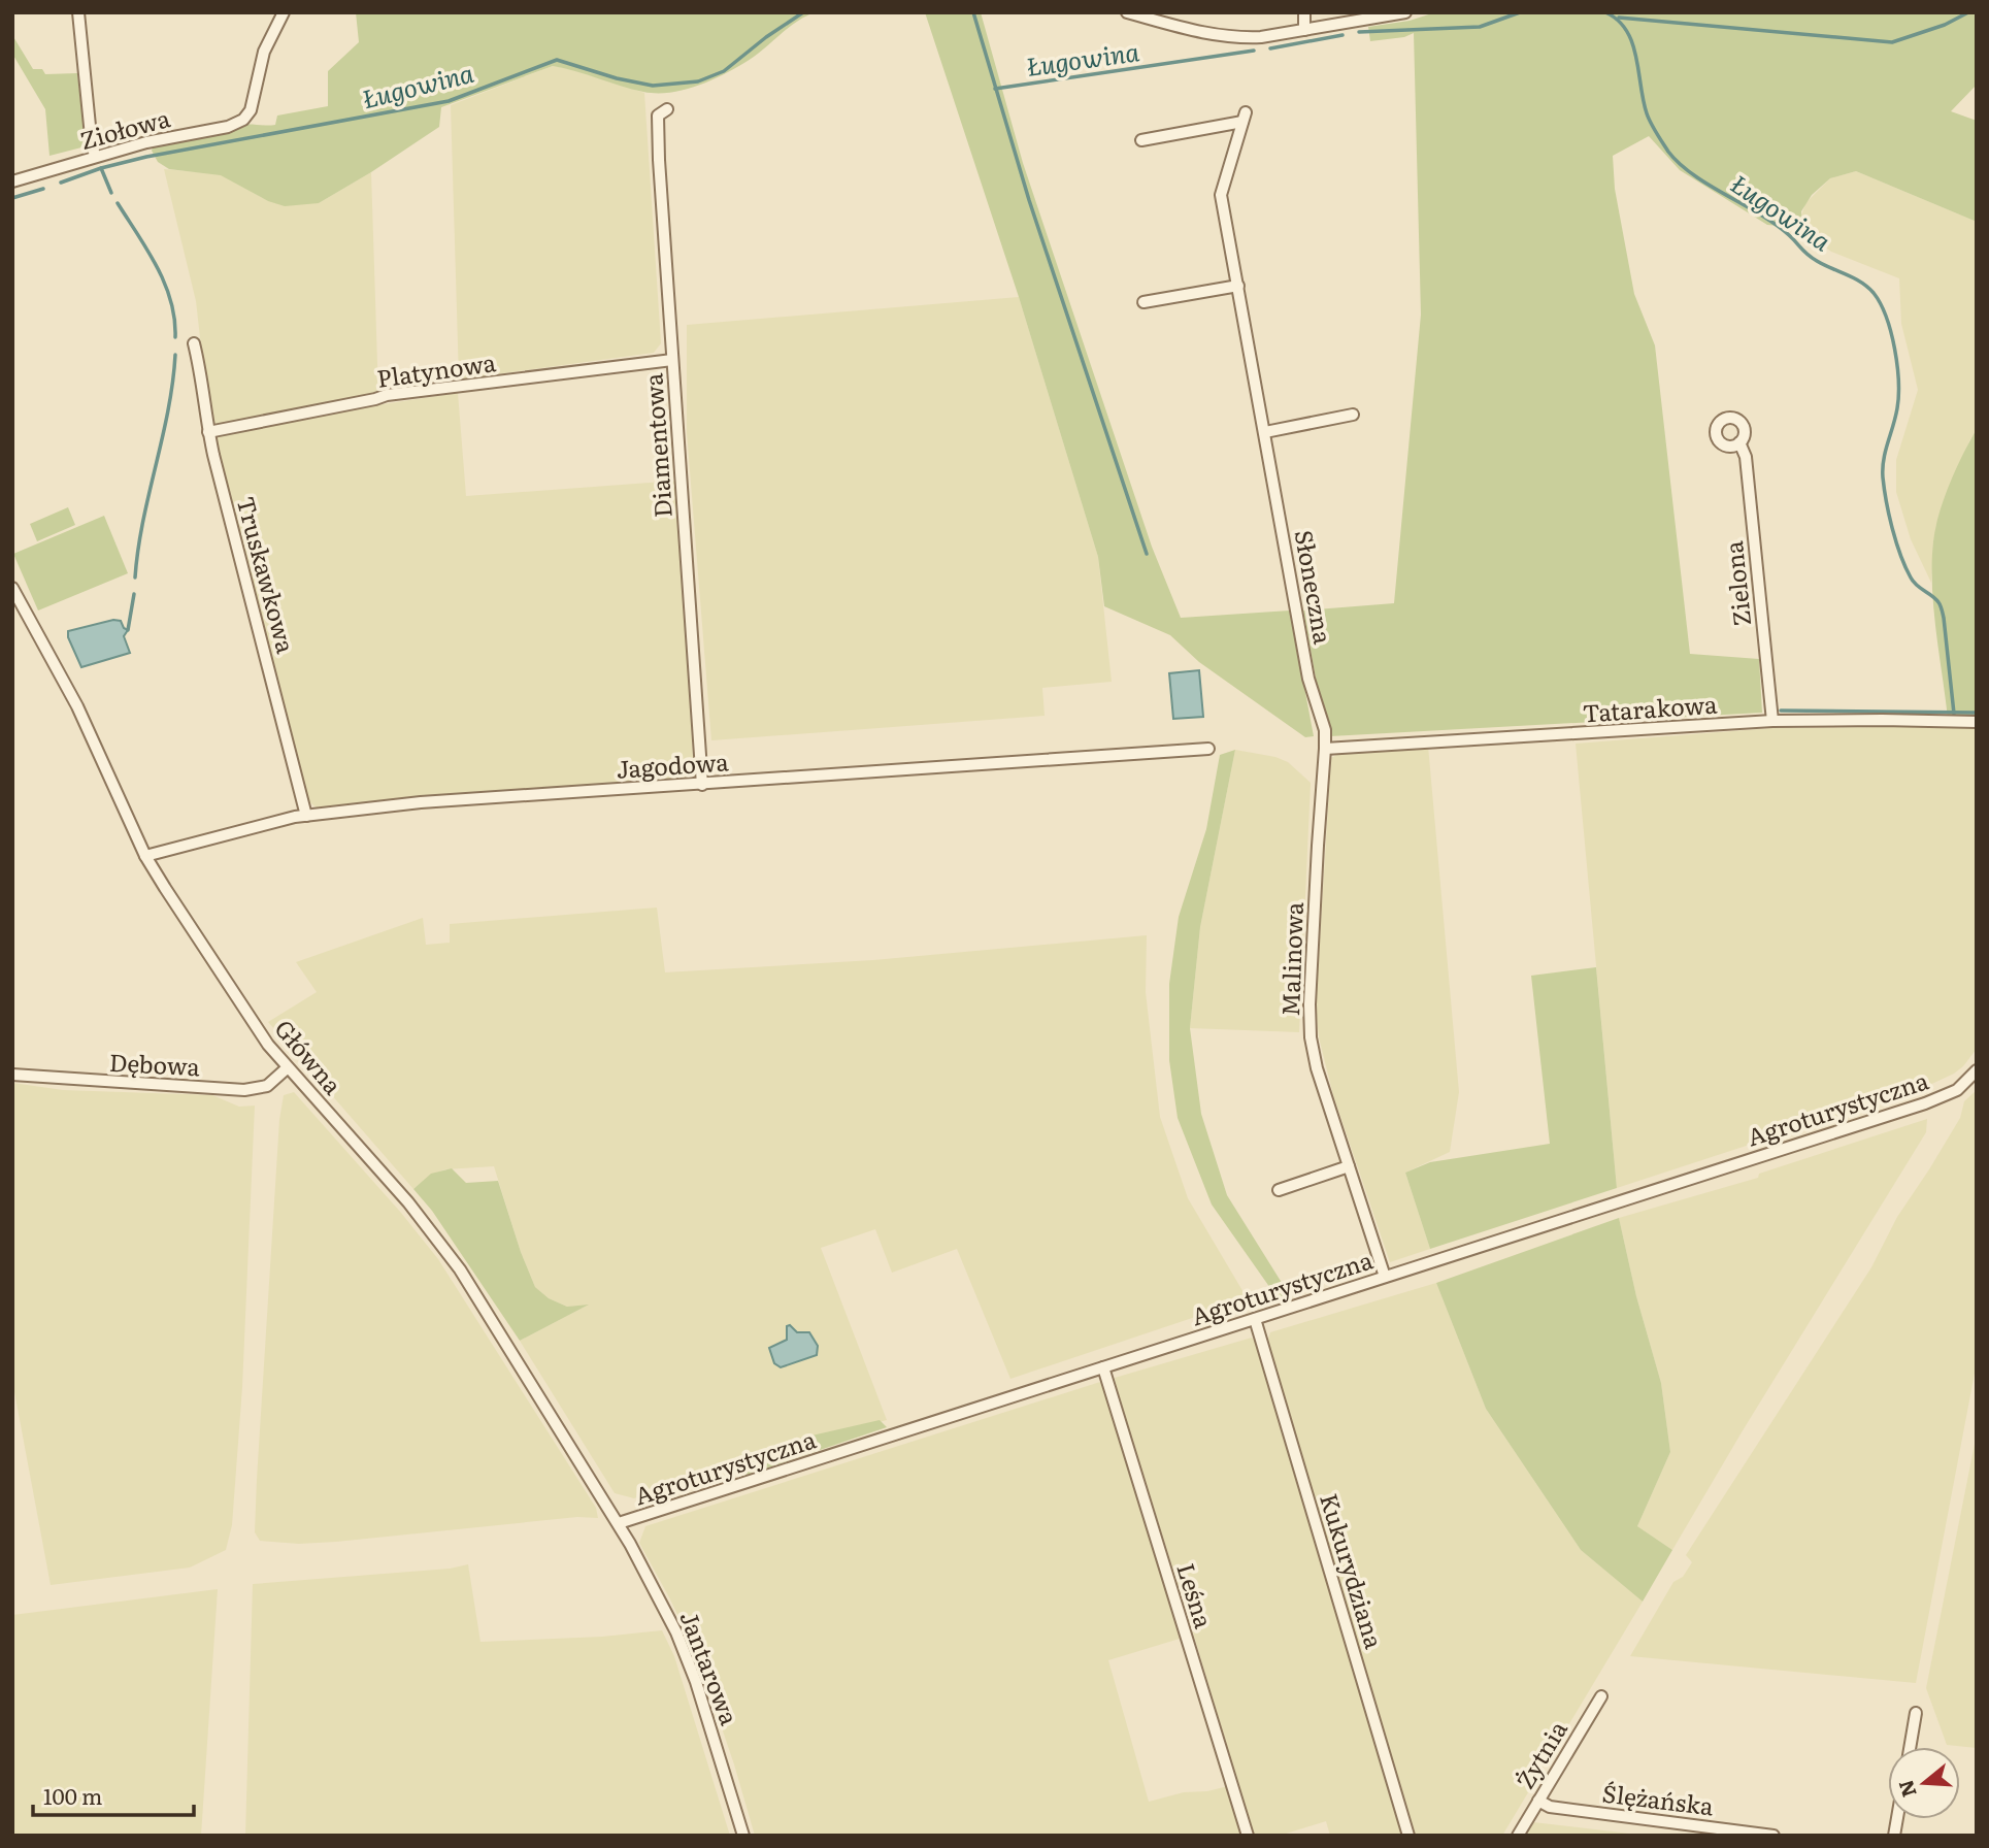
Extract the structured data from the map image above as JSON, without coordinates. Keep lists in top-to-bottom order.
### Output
{
  "streets": {
    "street": [
      "Ziołowa",
      "Platynowa",
      "Diamentowa",
      "Truskawkowa",
      "Zielona",
      "Słoneczna",
      "Tatarakowa",
      "Jagodowa",
      "Malinowa",
      "Główna",
      "Dębowa",
      "Agroturystyczna",
      "Kukurydziana",
      "Leśna",
      "Jantarowa",
      "Żytnia",
      "Ślężańska"
    ]
  },
  "crossings": [
    ["Platynowa", "Diamentowa"],
    ["Platynowa", "Truskawkowa"],
    ["Diamentowa", "Jagodowa"],
    ["Truskawkowa", "Jagodowa"],
    ["Zielona", "Tatarakowa"],
    ["Słoneczna", "Tatarakowa"],
    ["Słoneczna", "Malinowa"],
    ["Tatarakowa", "Malinowa"],
    ["Jagodowa", "Główna"],
    ["Malinowa", "Agroturystyczna"],
    ["Główna", "Dębowa"],
    ["Główna", "Agroturystyczna"],
    ["Główna", "Jantarowa"],
    ["Agroturystyczna", "Kukurydziana"],
    ["Agroturystyczna", "Leśna"],
    ["Agroturystyczna", "Jantarowa"],
    ["Żytnia", "Ślężańska"]
  ],
  "water": ["Ługowina"],
  "scale_bar": "100 m",
  "north": "left"
}
